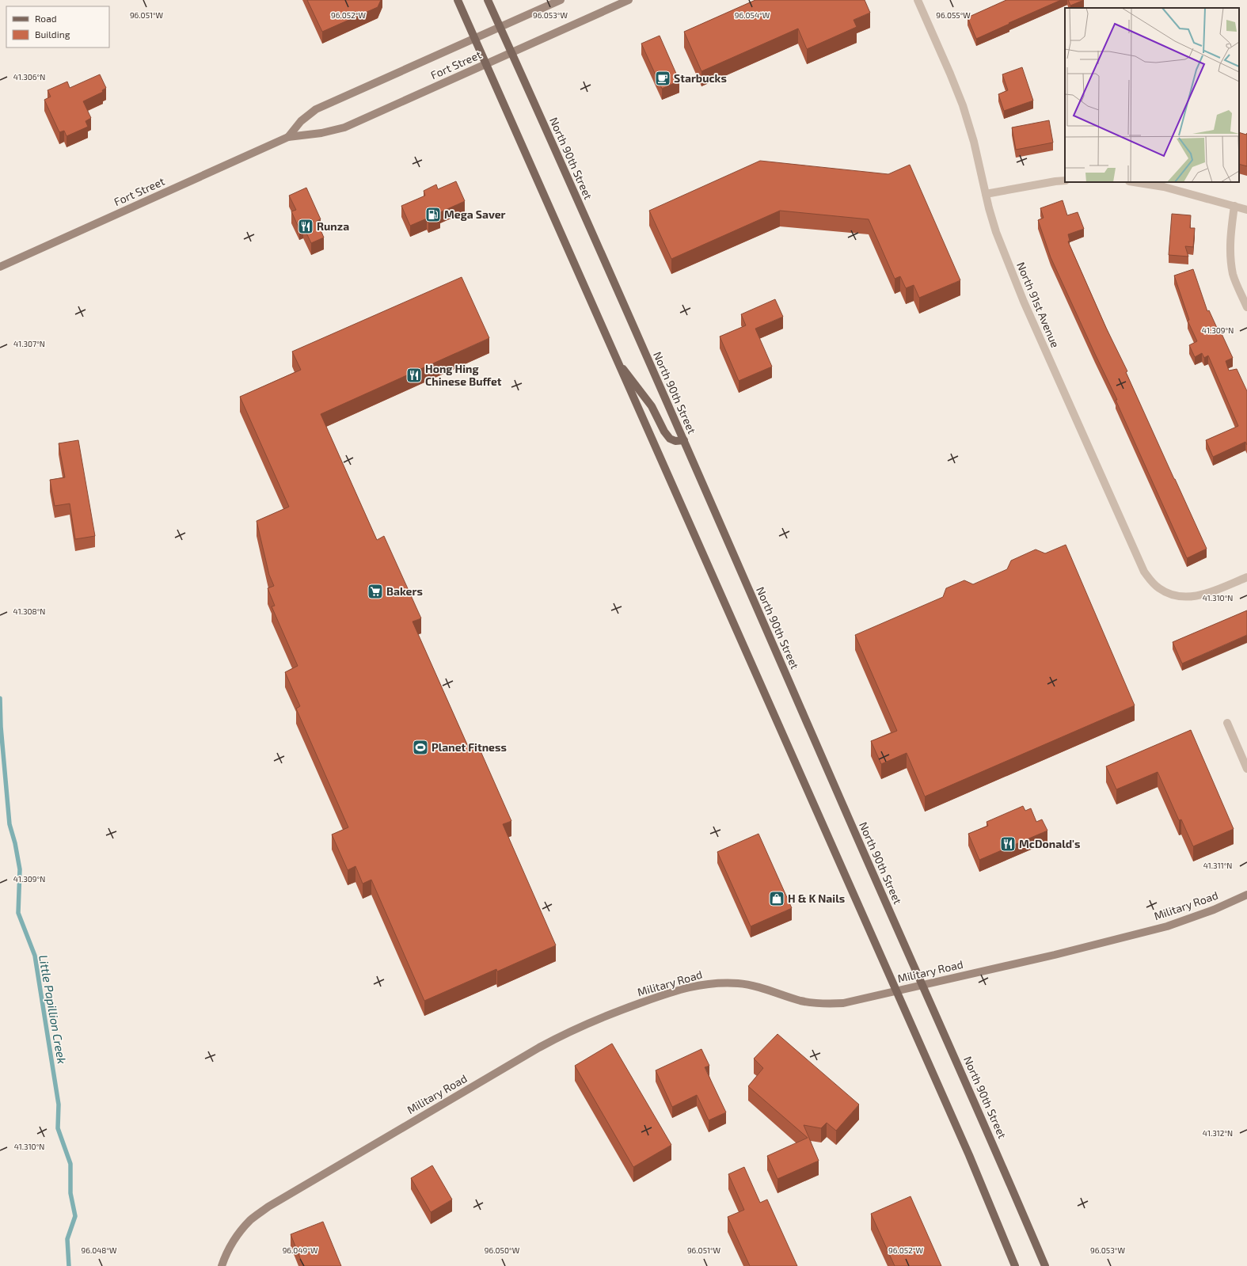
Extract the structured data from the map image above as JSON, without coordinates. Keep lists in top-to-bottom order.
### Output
{
  "streets": {
    "main road": ["Fort Street", "North 90th Street", "Military Road"],
    "street": ["North 91st Avenue"]
  },
  "crossings": [
    ["Fort Street", "North 90th Street"],
    ["North 90th Street", "Military Road"]
  ],
  "water": ["Little Papillion Creek"],
  "places": {
    "cafe": ["Starbucks"],
    "fuel station": ["Mega Saver"],
    "restaurant": ["Runza", "Hong Hing Chinese Buffet", "McDonald's"],
    "supermarket": ["Bakers"],
    "sports": ["Planet Fitness"],
    "shop": ["H & K Nails"]
  },
  "legend": ["Road", "Building"],
  "coordinates": [
    "96.051°W",
    "96.052°W",
    "96.053°W",
    "96.054°W",
    "96.055°W",
    "41.306°N",
    "41.309°N",
    "41.307°N",
    "41.310°N",
    "41.308°N",
    "41.311°N",
    "41.312°N",
    "96.048°W",
    "96.049°W",
    "96.050°W"
  ]
}
